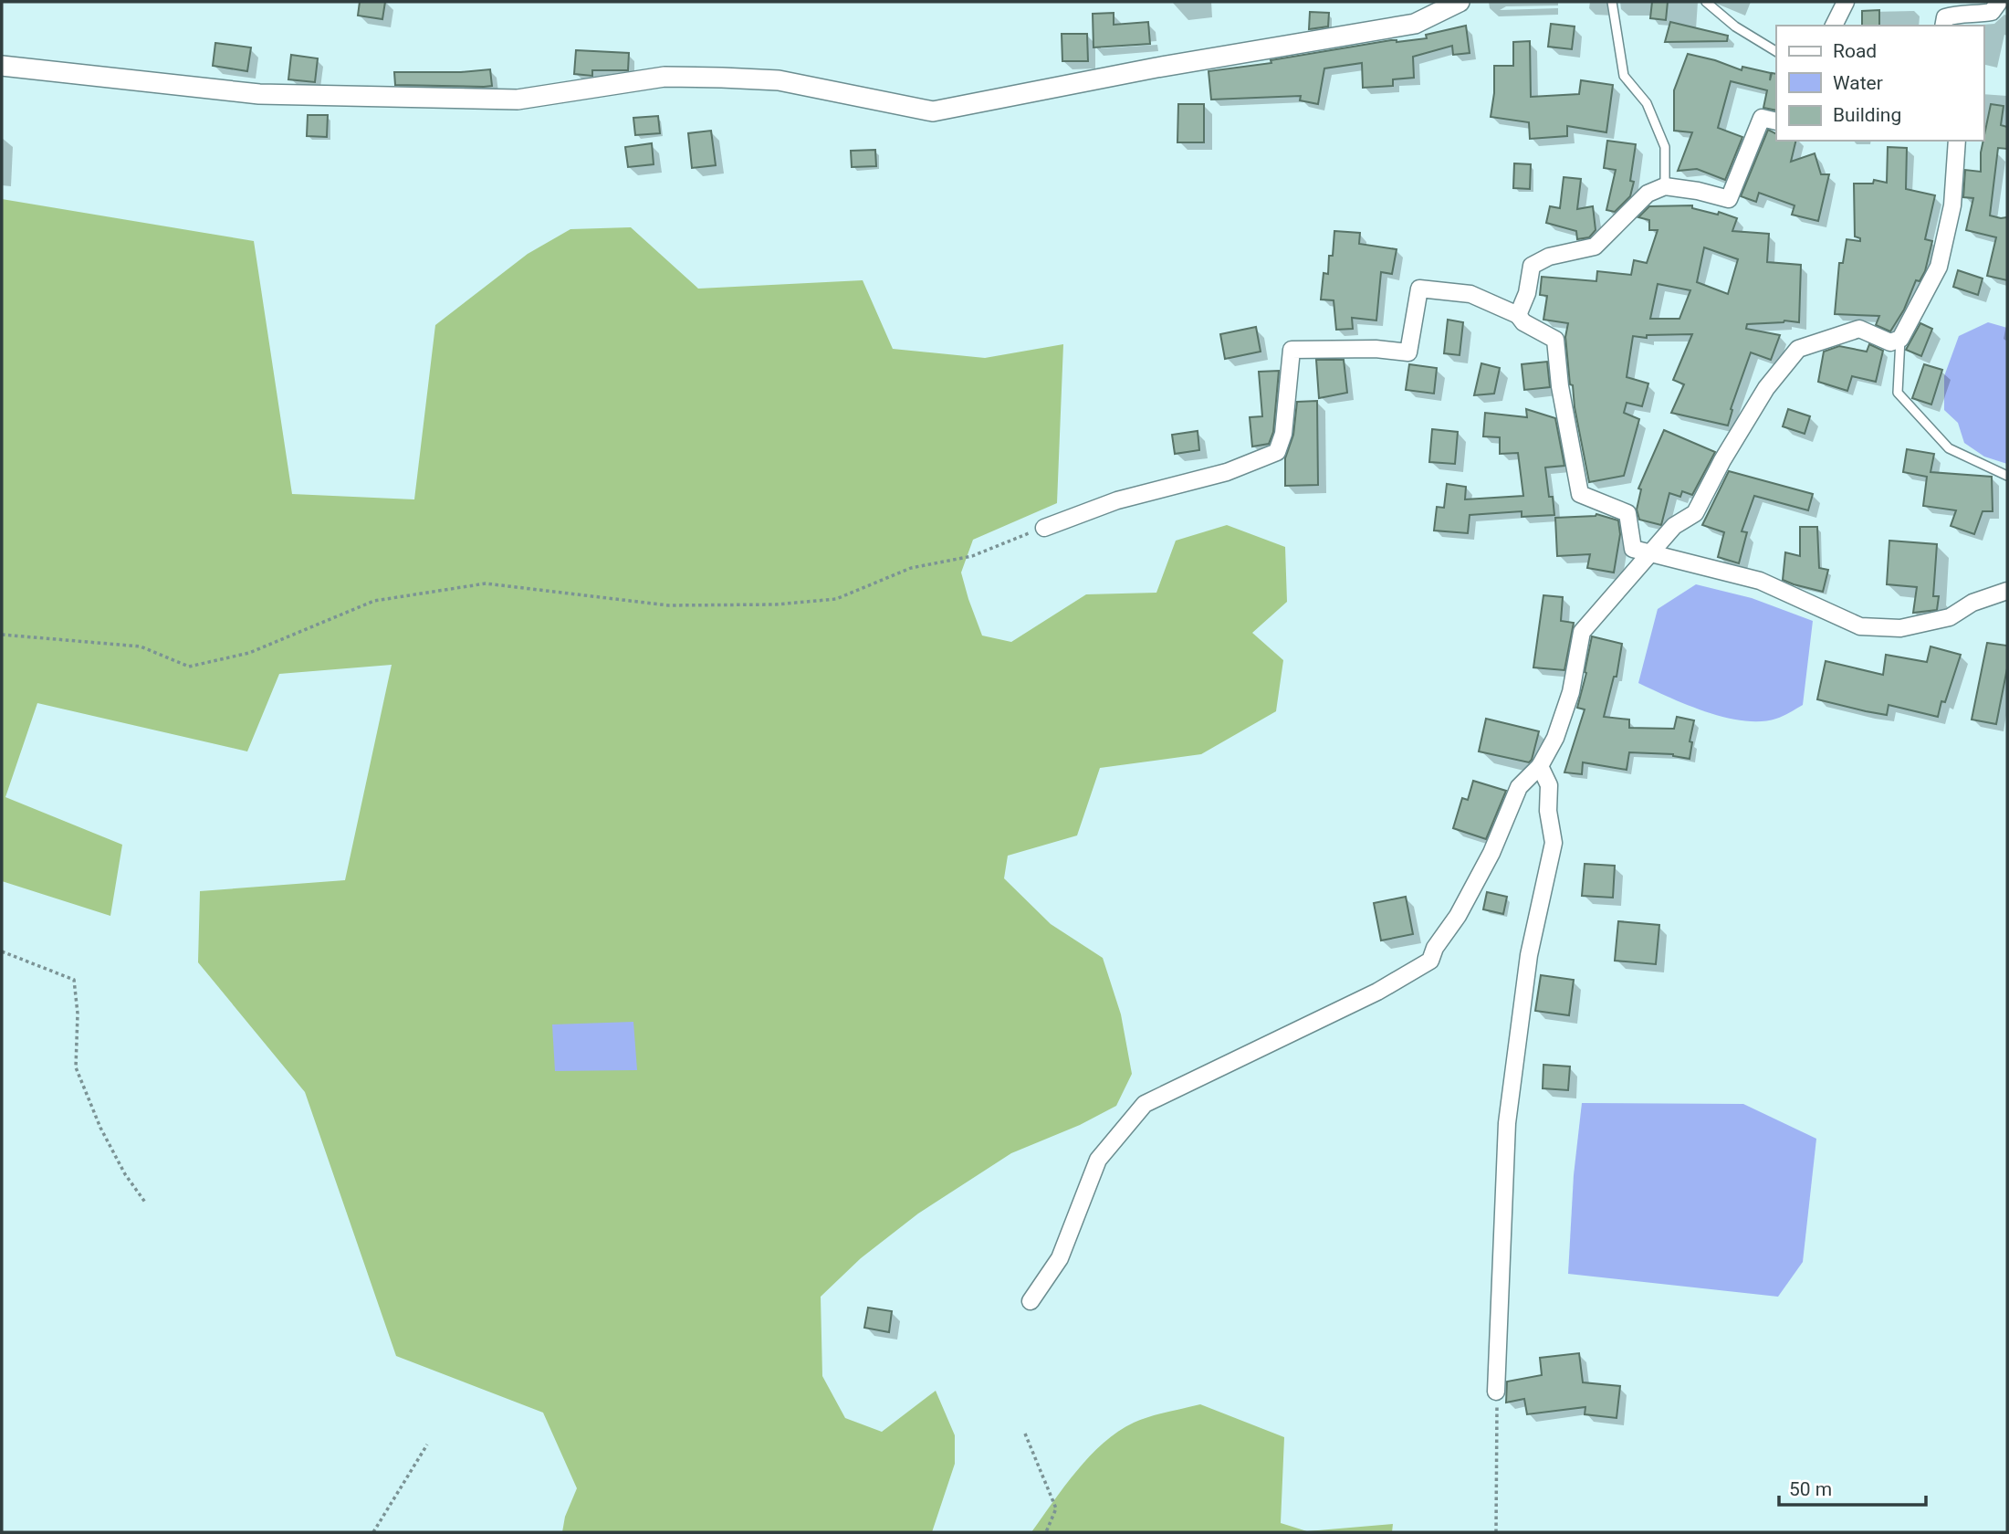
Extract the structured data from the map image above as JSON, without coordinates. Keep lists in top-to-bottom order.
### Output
{
  "legend": ["Road", "Water", "Building"],
  "scale_bar": "50 m"
}
